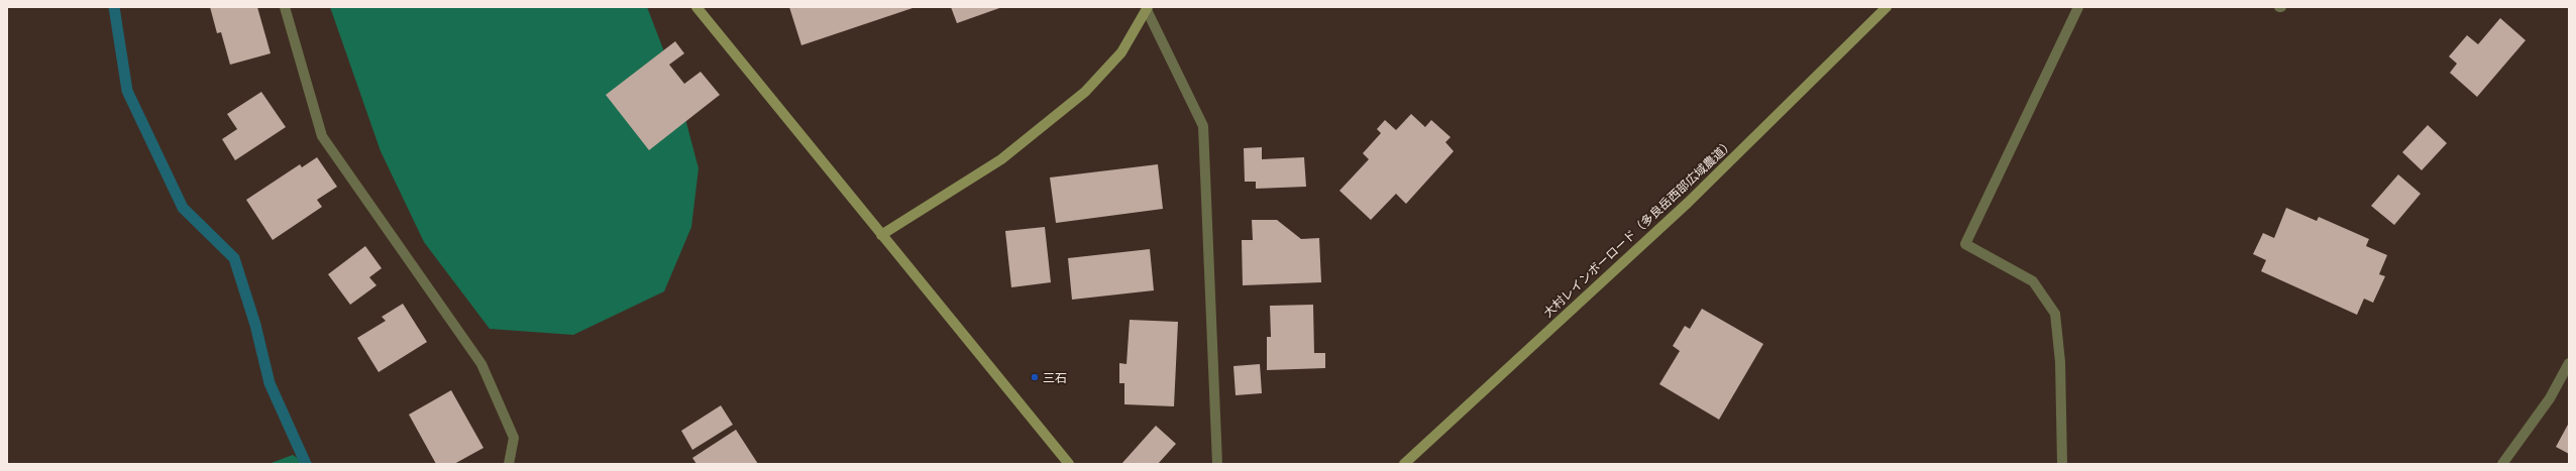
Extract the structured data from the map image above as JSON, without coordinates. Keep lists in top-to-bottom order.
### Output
{
  "streets": {
    "street": ["大村レインボーロード（多良岳西部広域農道）"]
  },
  "places": ["三石"]
}
